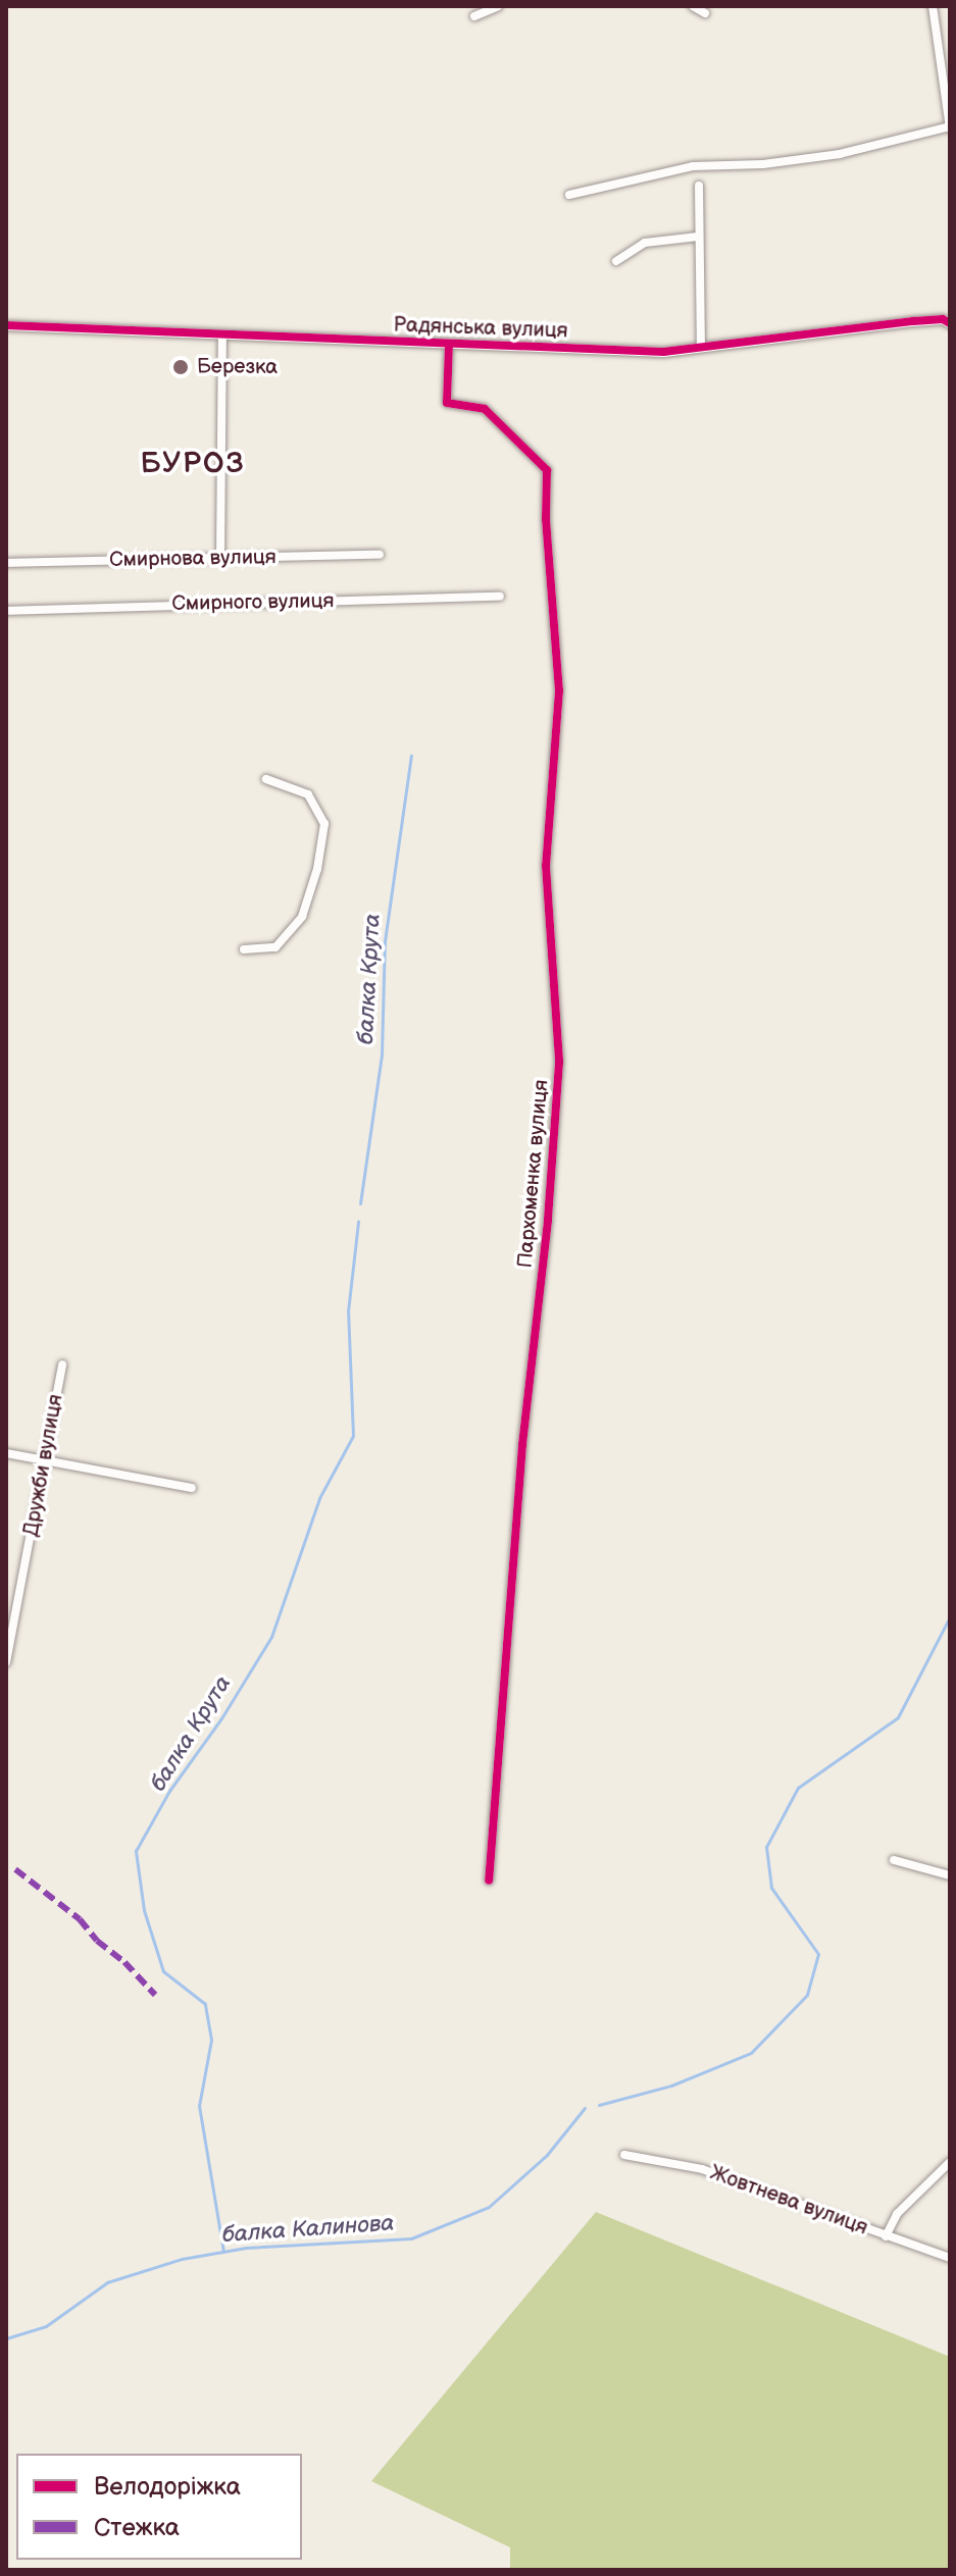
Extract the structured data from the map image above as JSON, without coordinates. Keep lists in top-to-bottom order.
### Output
{
  "streets": {
    "street": [
      "Радянська вулиця",
      "Смирнова вулиця",
      "Смирного вулиця",
      "Пархоменка вулиця",
      "Дружби вулиця",
      "Жовтнева вулиця"
    ]
  },
  "crossings": [
    ["Радянська вулиця", "Пархоменка вулиця"]
  ],
  "districts": ["БУРОЗ"],
  "water": ["балка Крута", "балка Калинова"],
  "places": ["Березка"],
  "legend": ["Велодоріжка", "Стежка"]
}
